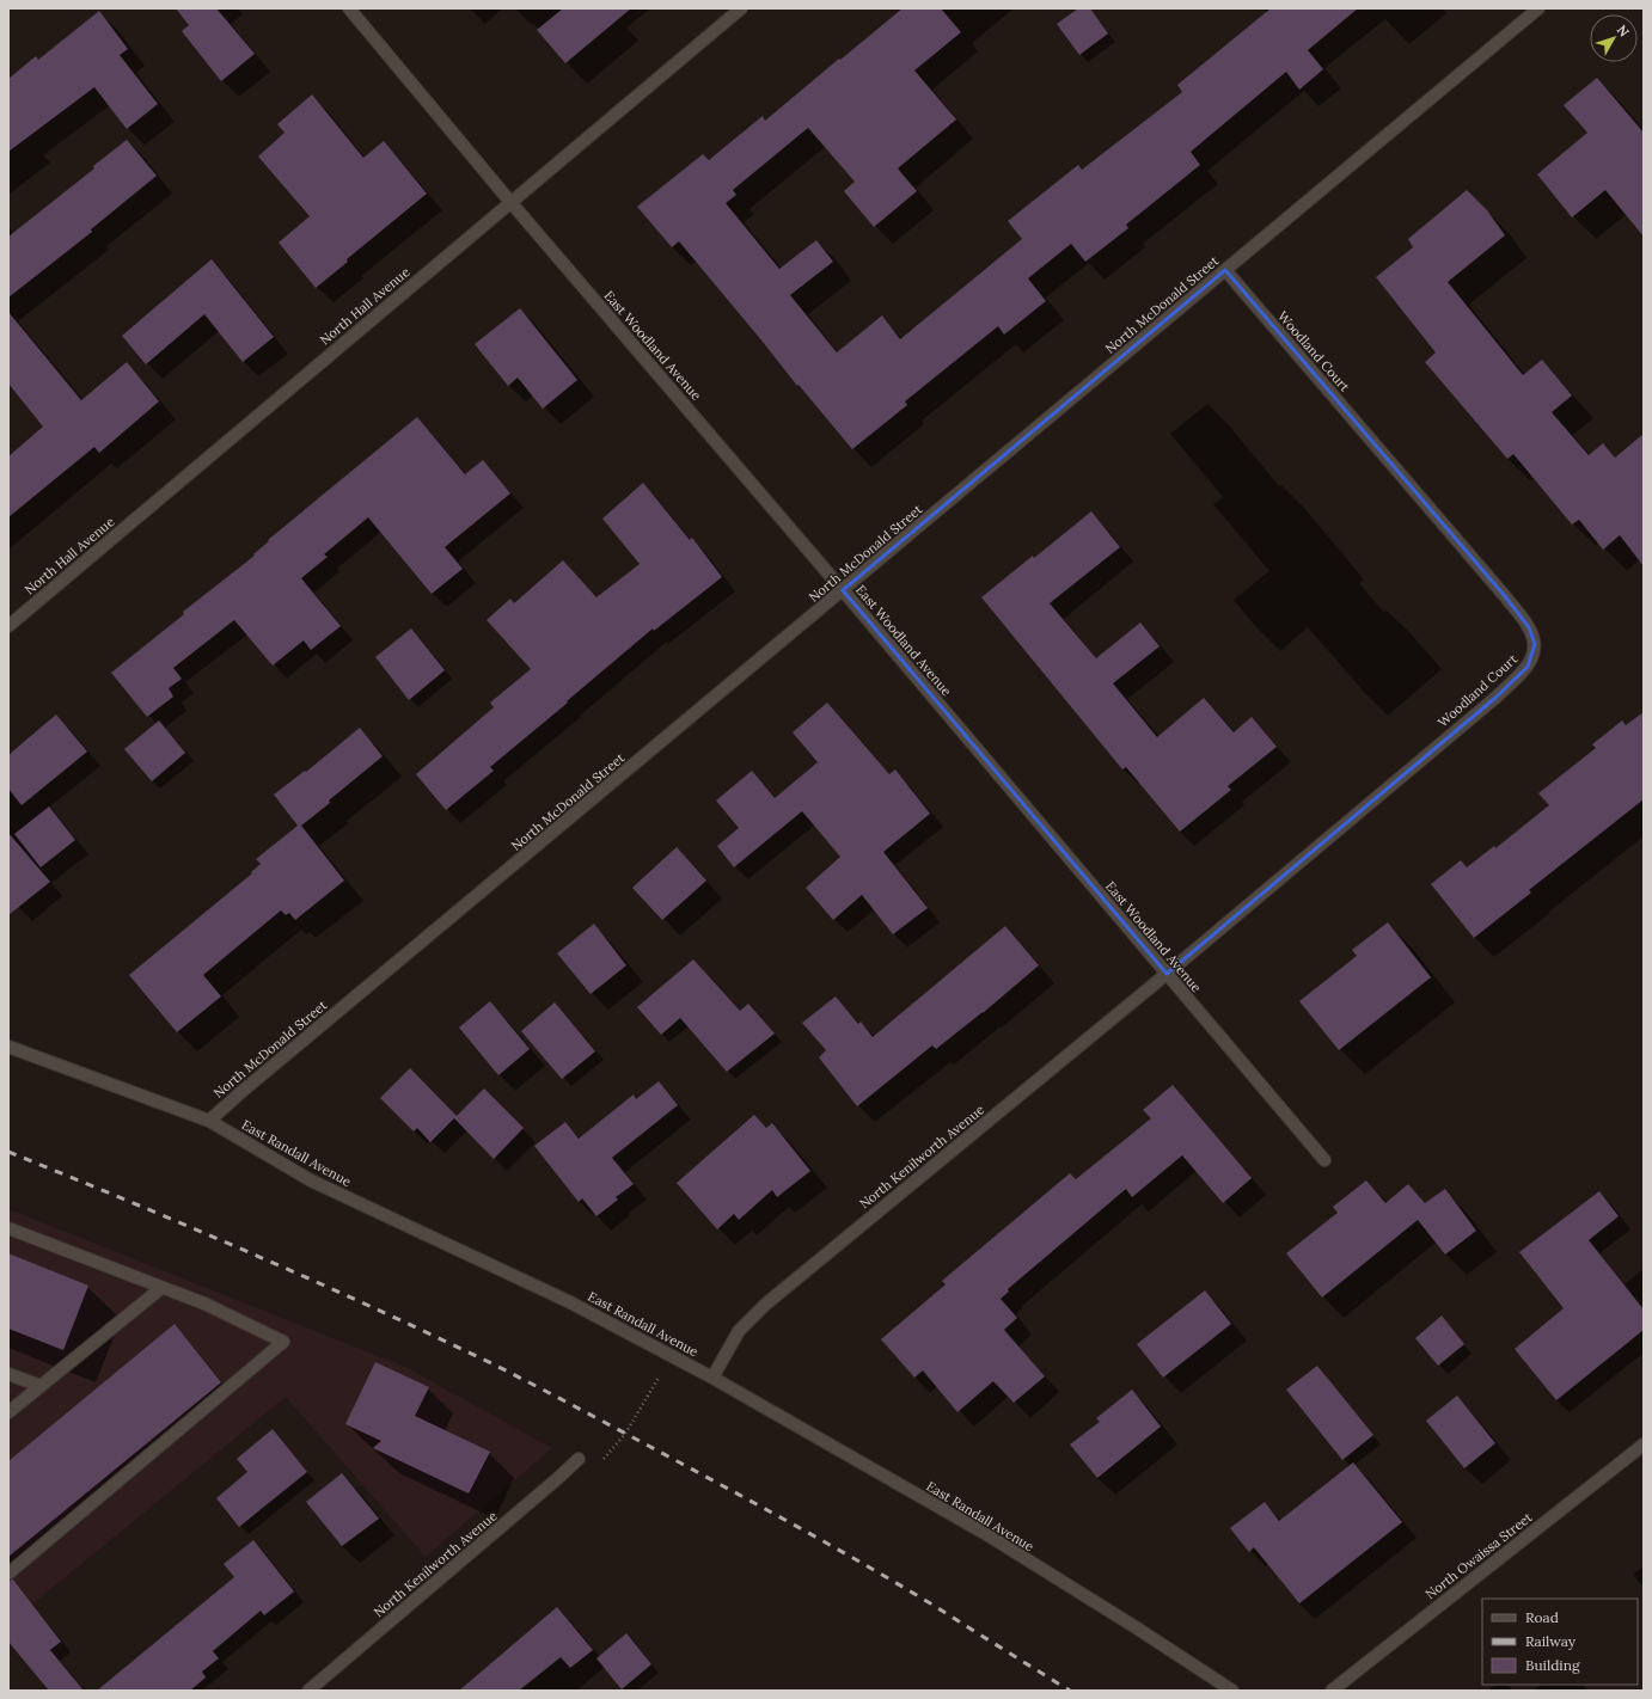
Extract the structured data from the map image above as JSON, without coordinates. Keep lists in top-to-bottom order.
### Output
{
  "streets": {
    "street": [
      "North McDonald Street",
      "North Hall Avenue",
      "East Woodland Avenue",
      "Woodland Court",
      "East Randall Avenue",
      "North Kenilworth Avenue",
      "North Owaissa Street"
    ]
  },
  "crossings": [
    ["North McDonald Street", "East Woodland Avenue"],
    ["North McDonald Street", "Woodland Court"],
    ["North McDonald Street", "East Randall Avenue"],
    ["North Hall Avenue", "East Woodland Avenue"],
    ["East Woodland Avenue", "Woodland Court"],
    ["East Woodland Avenue", "North Kenilworth Avenue"],
    ["Woodland Court", "North Kenilworth Avenue"],
    ["East Randall Avenue", "North Kenilworth Avenue"]
  ],
  "legend": ["Road", "Railway", "Building"],
  "north": "top right"
}
